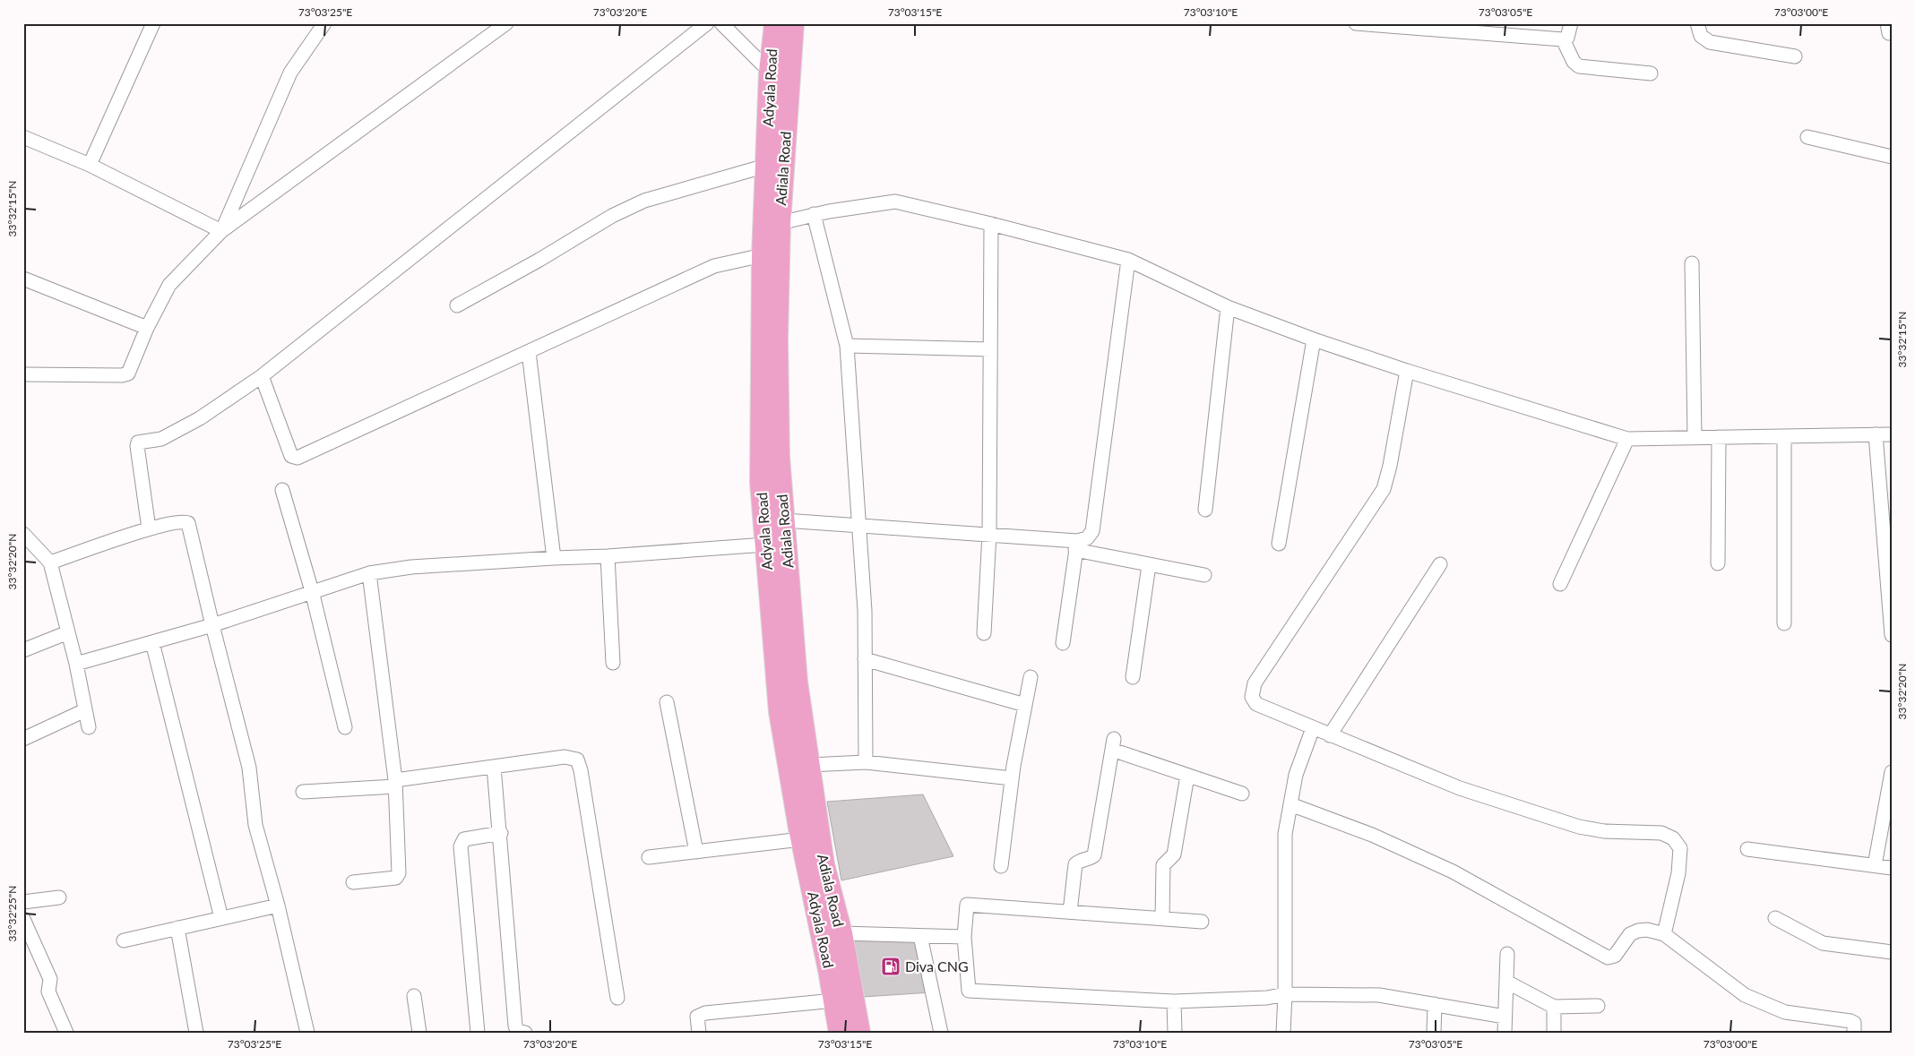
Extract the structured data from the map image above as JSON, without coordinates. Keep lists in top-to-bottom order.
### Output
{
  "streets": {
    "main road": ["Adyala Road", "Adiala Road"]
  },
  "places": {
    "fuel station": ["Diva CNG"]
  },
  "coordinates": [
    "73°03'25\"E",
    "73°03'20\"E",
    "73°03'15\"E",
    "73°03'10\"E",
    "73°03'05\"E",
    "73°03'00\"E",
    "33°32'15\"N",
    "33°32'20\"N",
    "33°32'25\"N"
  ]
}
